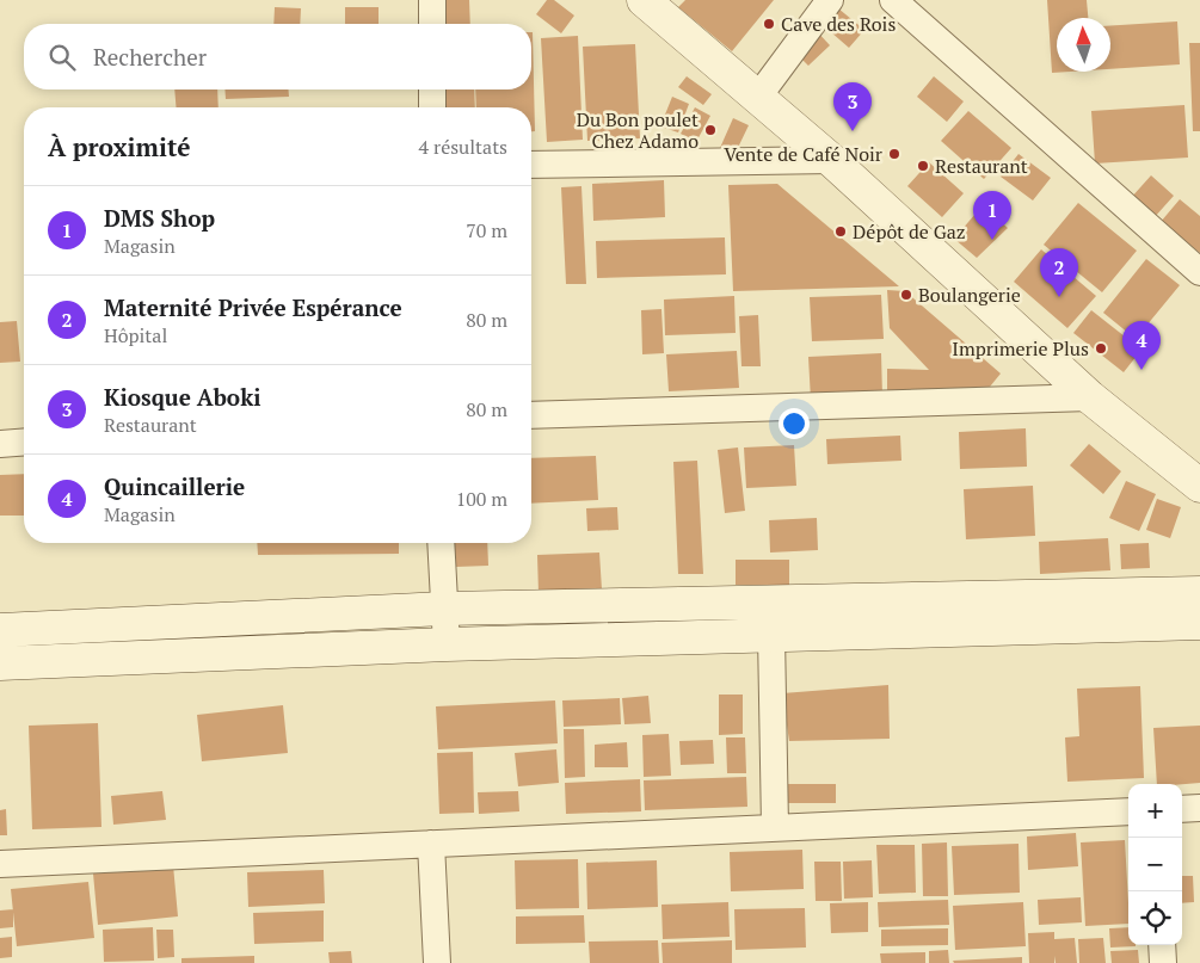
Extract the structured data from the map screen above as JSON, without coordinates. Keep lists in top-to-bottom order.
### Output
{
  "places": [
    "Cave des Rois",
    "Du Bon poulet Chez Adamo",
    "Vente de Café Noir",
    "Restaurant",
    "Dépôt de Gaz",
    "Boulangerie",
    "Imprimerie Plus"
  ],
  "north": "top",
  "page": {
    "search": "Rechercher",
    "pins": [
      "3",
      "1",
      "2",
      "4"
    ],
    "heading": ["À proximité", "4 résultats"],
    "list": [
      {
        "mark": "1",
        "name": "DMS Shop",
        "note": "Magasin",
        "value": "70 m"
      },
      {
        "mark": "2",
        "name": "Maternité Privée Espérance",
        "note": "Hôpital",
        "value": "80 m"
      },
      {
        "mark": "3",
        "name": "Kiosque Aboki",
        "note": "Restaurant",
        "value": "80 m"
      },
      {
        "mark": "4",
        "name": "Quincaillerie",
        "note": "Magasin",
        "value": "100 m"
      }
    ],
    "map_buttons": ["+", "−"]
  }
}
